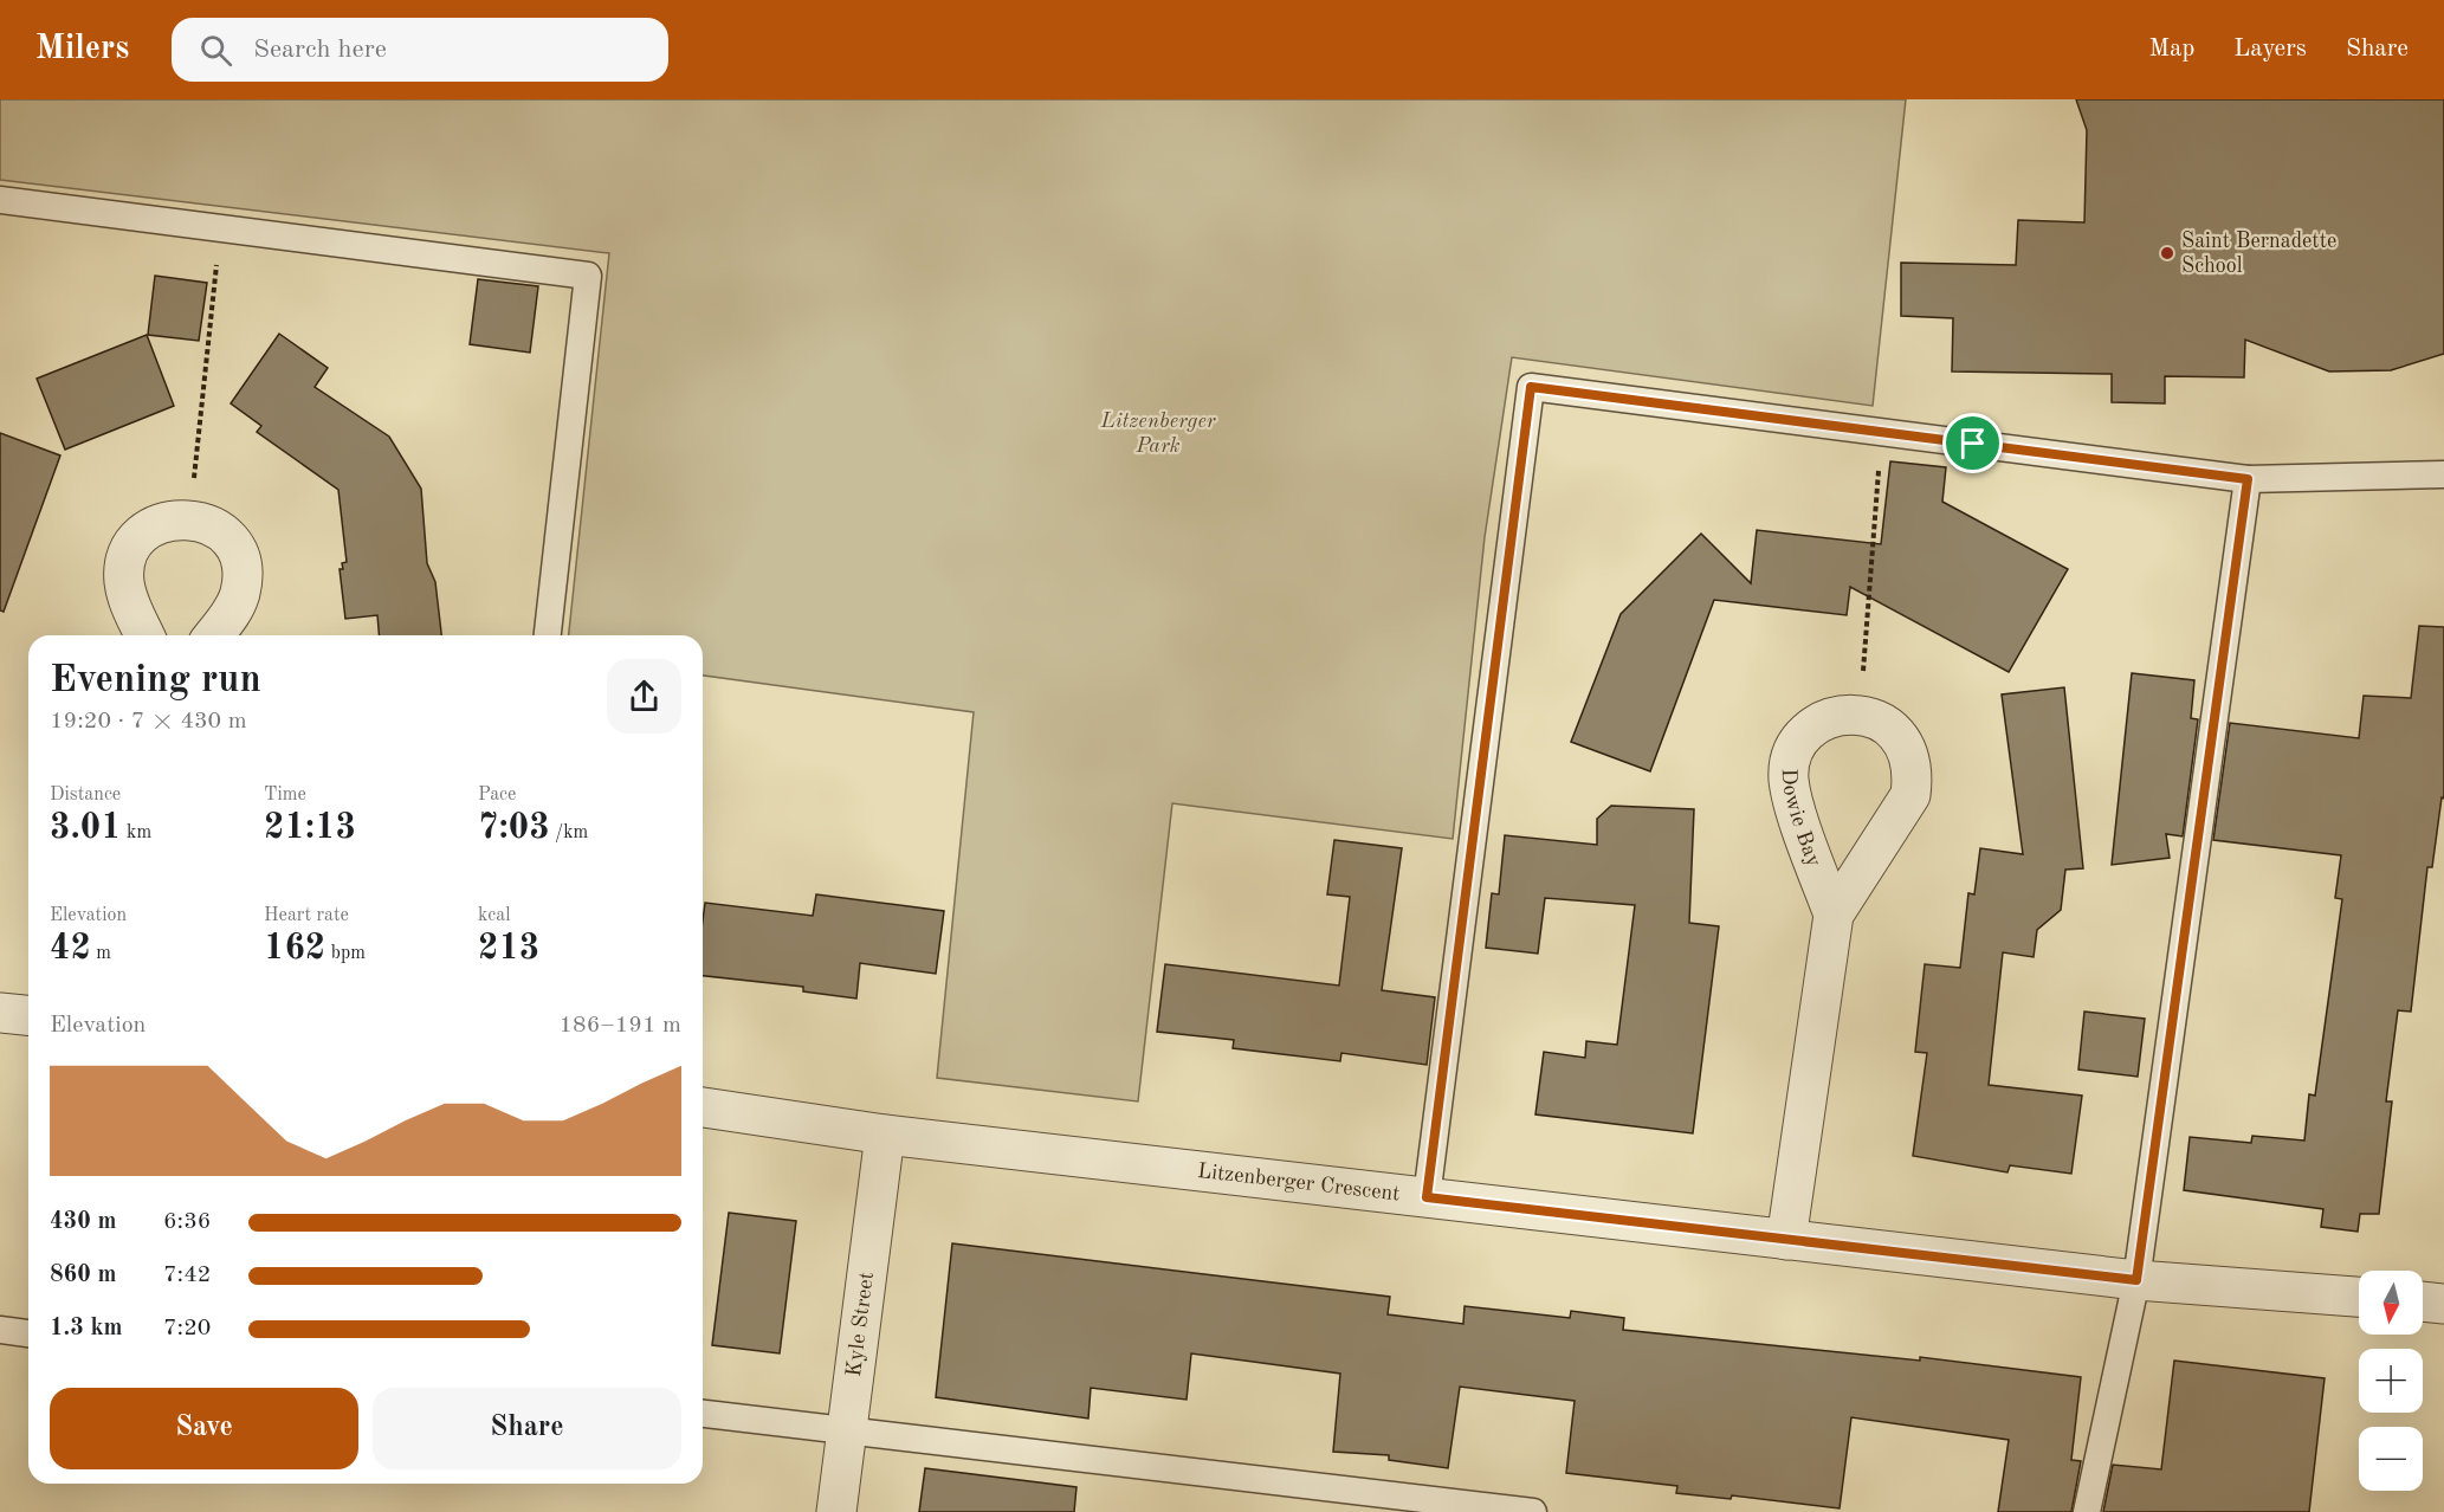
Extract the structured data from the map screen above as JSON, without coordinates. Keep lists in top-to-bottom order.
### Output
{
  "streets": {
    "street": ["Dowie Bay", "Litzenberger Crescent", "Kyle Street"]
  },
  "crossings": [
    ["Dowie Bay", "Litzenberger Crescent"],
    ["Litzenberger Crescent", "Kyle Street"]
  ],
  "parks": ["Litzenberger Park"],
  "places": ["Saint Bernadette School"],
  "north": "bottom",
  "page": {
    "header": "Milers",
    "search": "Search here",
    "nav": ["Map", "Layers", "Share"],
    "heading": ["Evening run", "19:20 · 7 × 430 m"],
    "stats": [
      ["Distance", "3.01 km"],
      ["Time", "21:13"],
      ["Pace", "7:03 /km"],
      ["Elevation", "42 m"],
      ["Heart rate", "162 bpm"],
      ["kcal", "213"]
    ],
    "chart": ["Elevation", "186–191 m"],
    "list": [
      {
        "name": "430 m",
        "note": "6:36"
      },
      {
        "name": "860 m",
        "note": "7:42"
      },
      {
        "name": "1.3 km",
        "note": "7:20"
      }
    ],
    "map_buttons": ["+", "−"],
    "buttons": ["Save", "Share"]
  }
}
